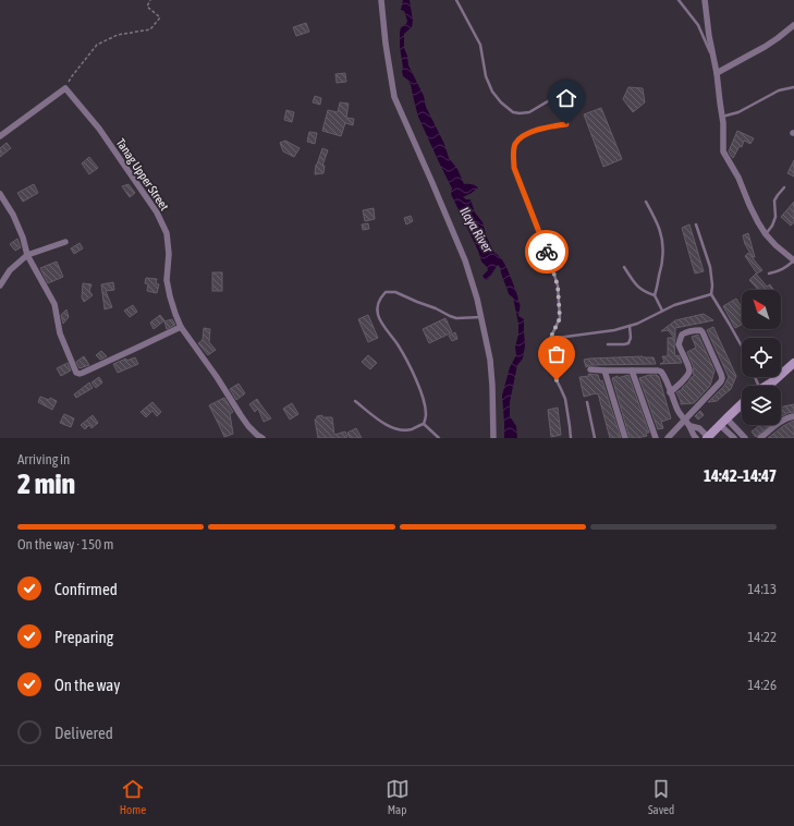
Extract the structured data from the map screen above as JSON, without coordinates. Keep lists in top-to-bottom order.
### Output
{
  "streets": {
    "street": ["Tanag Upper Street"]
  },
  "water": ["Ilaya River"],
  "north": "top left",
  "page": {
    "heading": ["2 min", "Arriving in", "14:42–14:47"],
    "bar": "On the way · 150 m",
    "list": [
      ["Confirmed", "14:13"],
      ["Preparing", "14:22"],
      ["On the way", "14:26"],
      "Delivered"
    ],
    "tabs": ["Home", "Map", "Saved"]
  }
}
